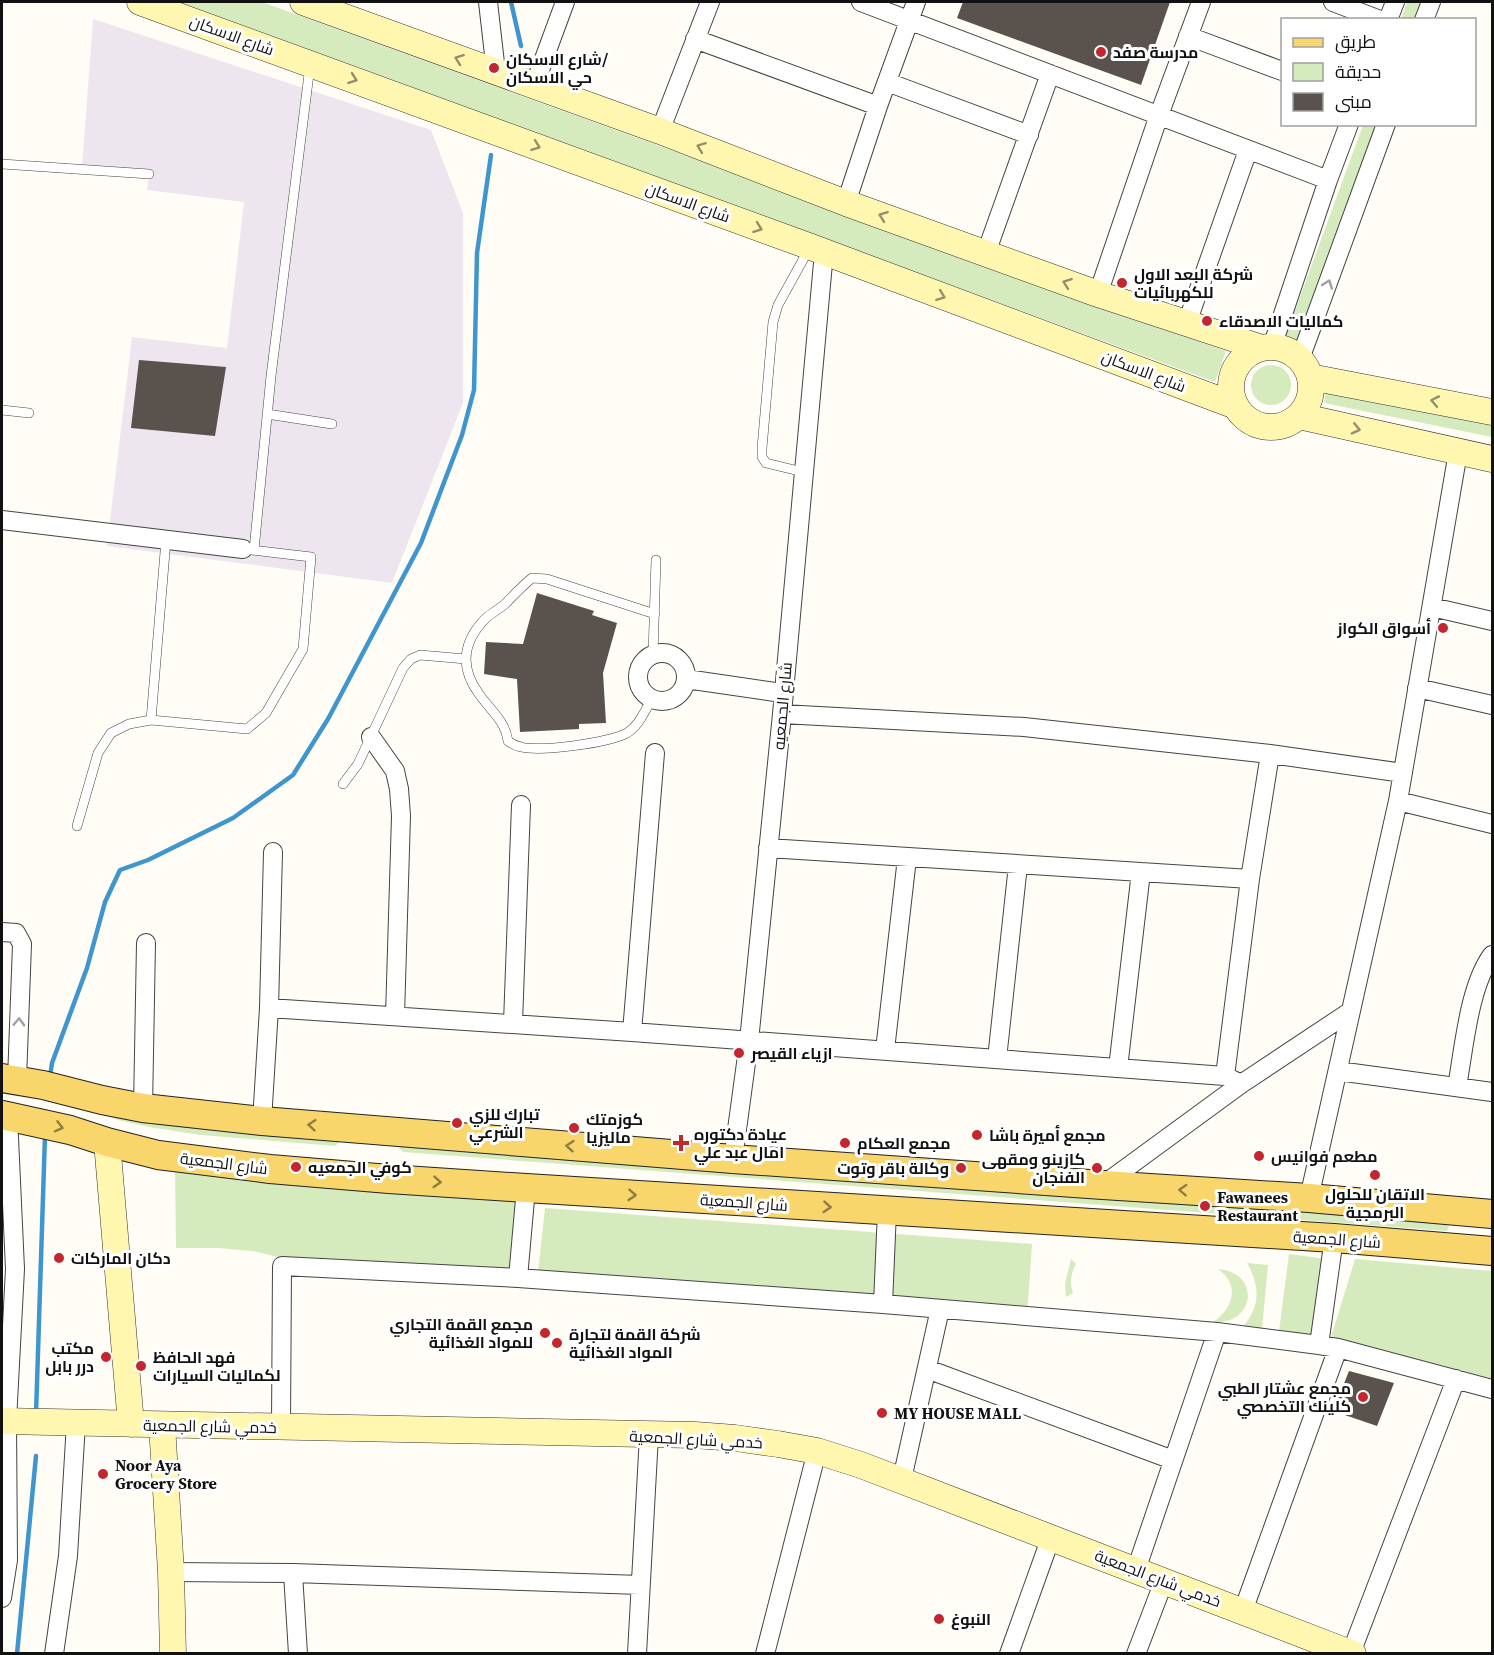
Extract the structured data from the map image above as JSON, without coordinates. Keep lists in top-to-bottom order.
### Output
{
  "streets": {
    "main road": ["شارع الاسكان", "شارع الجمعية", "خدمي شارع الجمعية"],
    "street": ["شارع الجمعيه"]
  },
  "crossings": [
    ["شارع الاسكان", "شارع الجمعيه"]
  ],
  "places": {
    "other": [
      "مدرسة صفد",
      "شارع الاسكان/ حي الاسكان",
      "شركة البعد الاول للكهربائيات",
      "كماليات الاصدقاء",
      "أسواق الكواز",
      "ازياء القيصر",
      "تبارك للزي الشرعي",
      "كوزمتك ماليزيا",
      "مجمع أميرة باشا",
      "مجمع العكام",
      "مطعم فوانيس",
      "كوفي الجمعيه",
      "وكالة باقر وتوت",
      "كازينو ومقهى الفنجان",
      "الاتقان للحلول البرمجية",
      "Fawanees Restaurant",
      "دكان الماركات",
      "مجمع القمة التجاري للمواد الغذائية",
      "شركة القمة لتجارة المواد الغذائية",
      "مكتب درر بابل",
      "فهد الحافظ لكماليات السيارات",
      "مجمع عشتار الطبي كلينك التخصصي",
      "MY HOUSE MALL",
      "Noor Aya Grocery Store",
      "النبوغ"
    ],
    "health": ["عيادة دكتوره امال عبد علي"]
  },
  "legend": ["طريق", "حديقة", "مبنى"]
}
